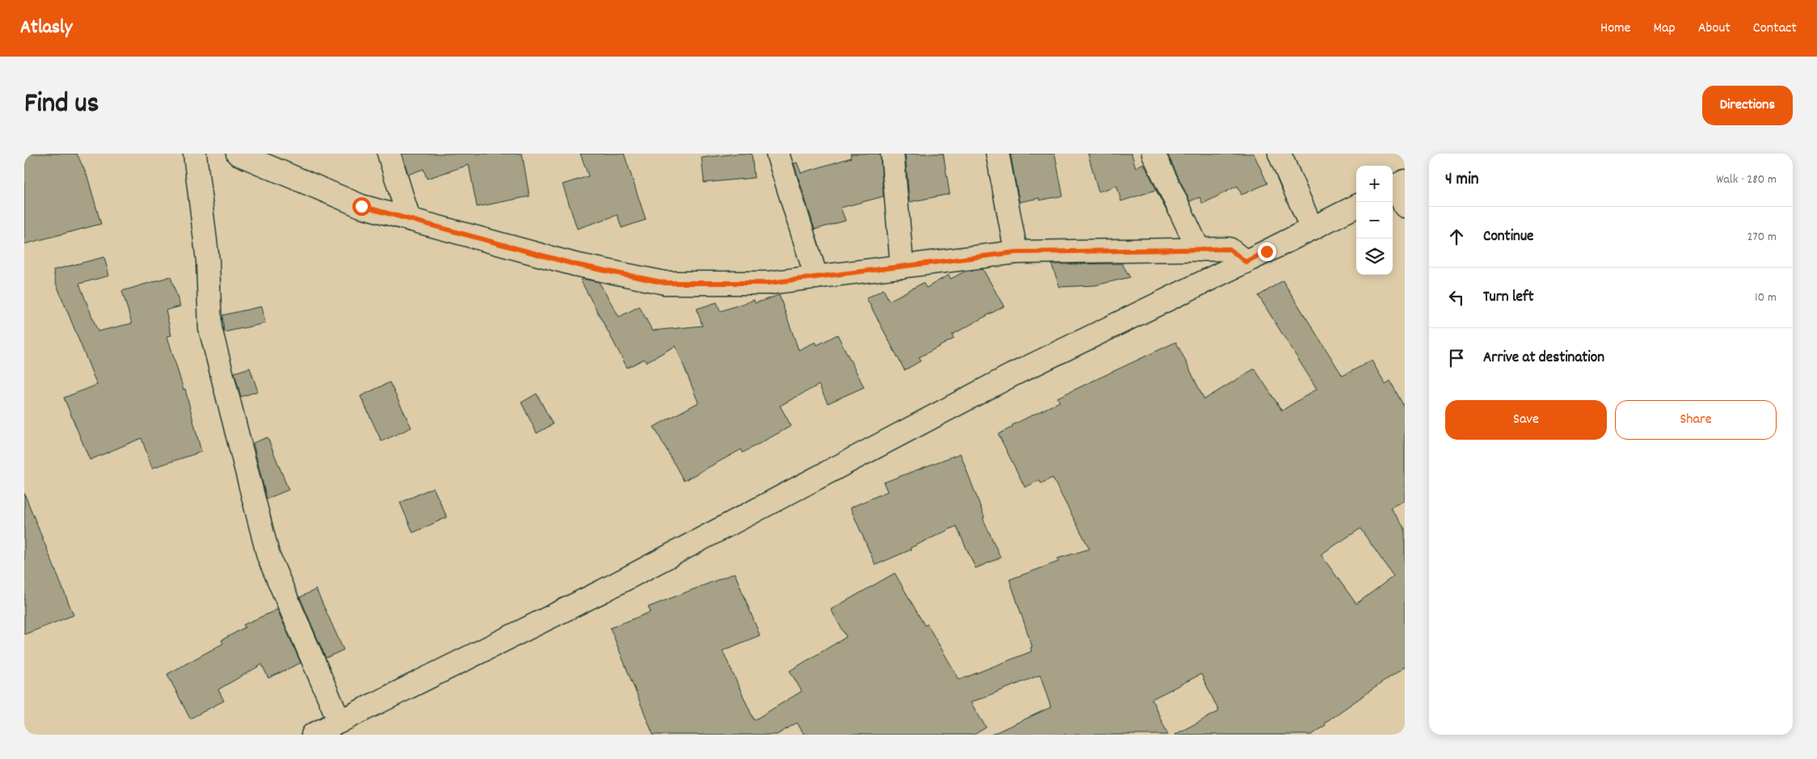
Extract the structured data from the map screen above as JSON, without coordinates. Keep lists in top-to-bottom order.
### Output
{
  "page": {
    "header": "Atlasly",
    "nav": [
      "Home",
      "Map",
      "About",
      "Contact"
    ],
    "title": "Find us",
    "buttons": [
      "Directions",
      ["Save", "Share"]
    ],
    "heading": ["4 min", "Walk · 280 m"],
    "map_buttons": ["+", "−"],
    "list": [
      ["Continue", "270 m"],
      ["Turn left", "10 m"],
      "Arrive at destination"
    ]
  }
}
